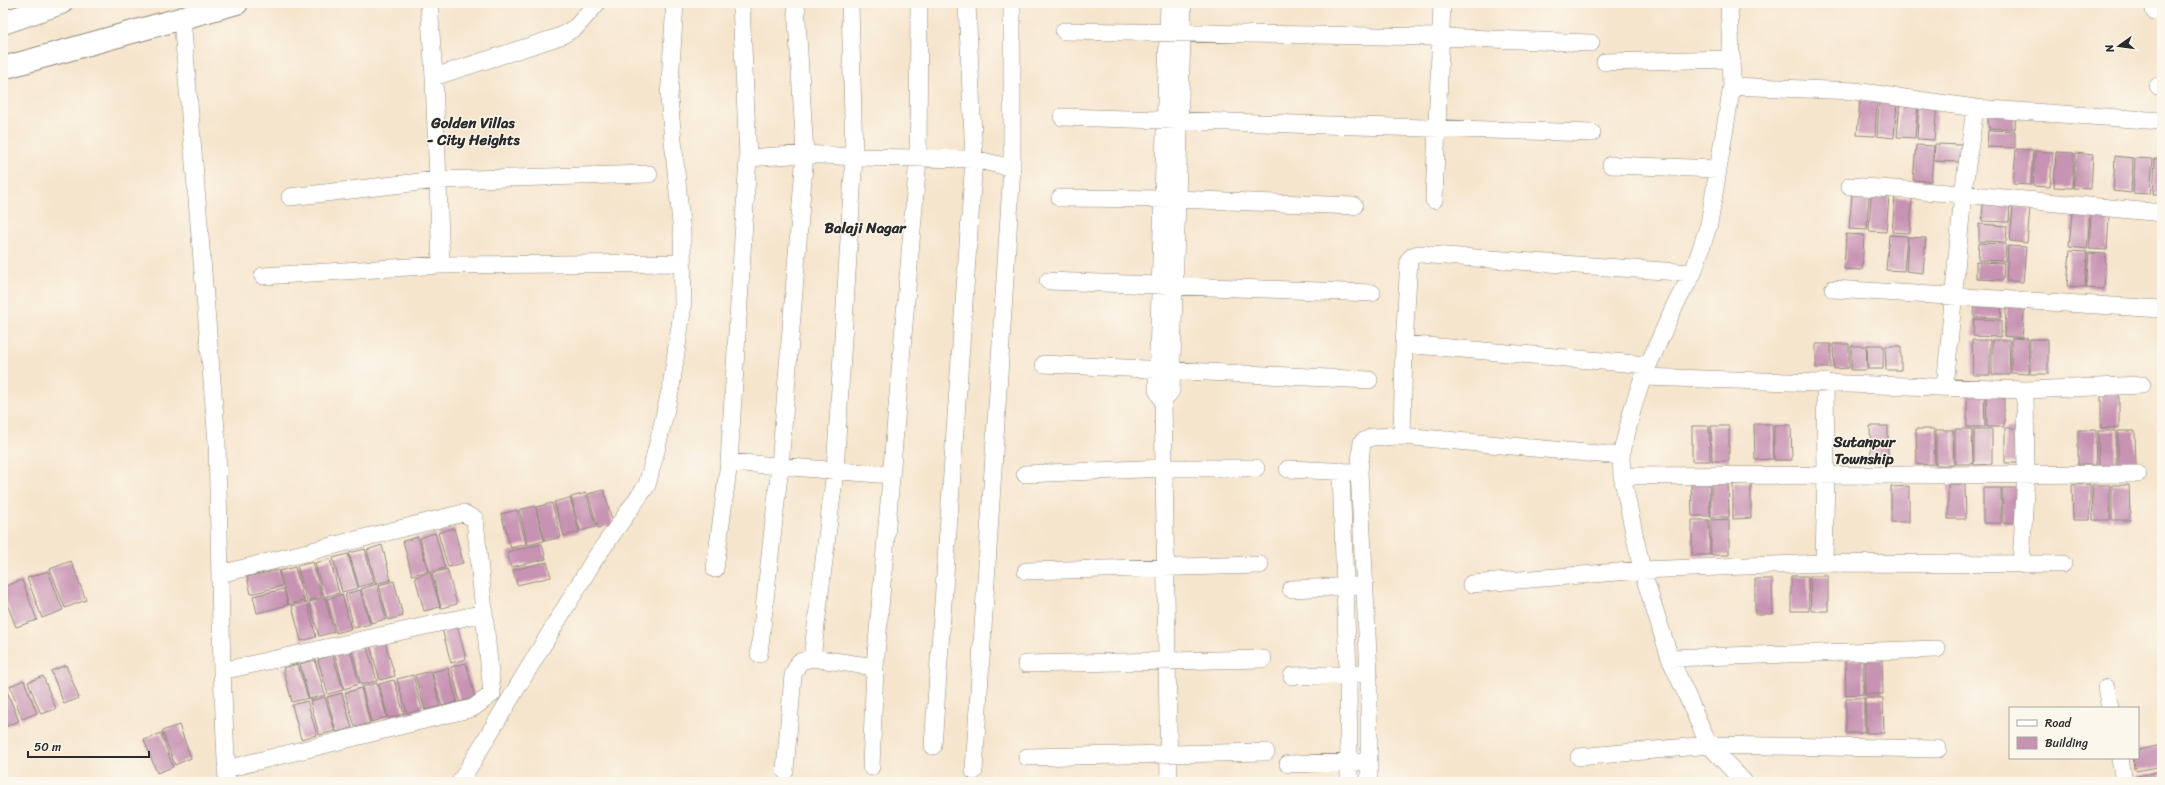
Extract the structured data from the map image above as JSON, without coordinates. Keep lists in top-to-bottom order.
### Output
{
  "districts": ["Golden Villas - City Heights", "Balaji Nagar", "Sutanpur Township"],
  "legend": ["Road", "Building"],
  "scale_bar": "50 m",
  "north": "left"
}
